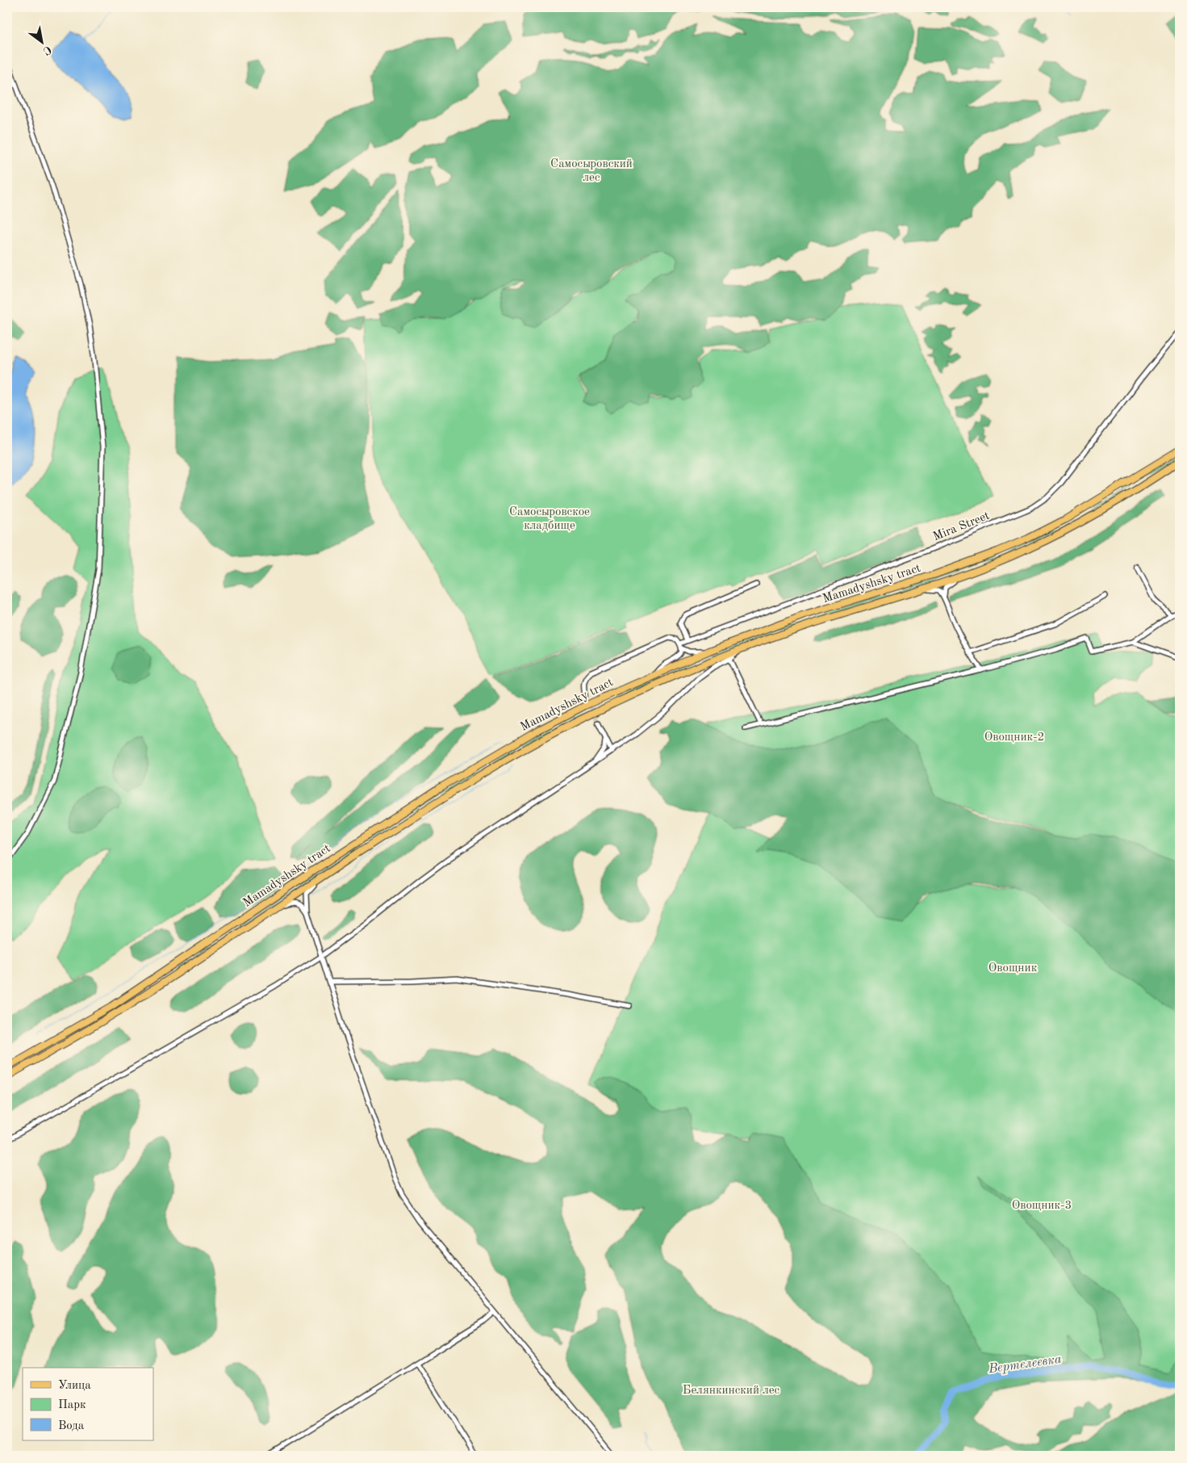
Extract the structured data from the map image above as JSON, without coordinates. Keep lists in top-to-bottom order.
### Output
{
  "streets": {
    "main road": ["Mamadyshsky tract"],
    "street": ["Mira Street"]
  },
  "water": ["Вертелеевка"],
  "parks": [
    "Самосыровский лес",
    "Самосыровское кладбище",
    "Овощник-2",
    "Овощник",
    "Овощник-3",
    "Белянкинский лес"
  ],
  "legend": ["Улица", "Парк", "Вода"],
  "north": "bottom right"
}
